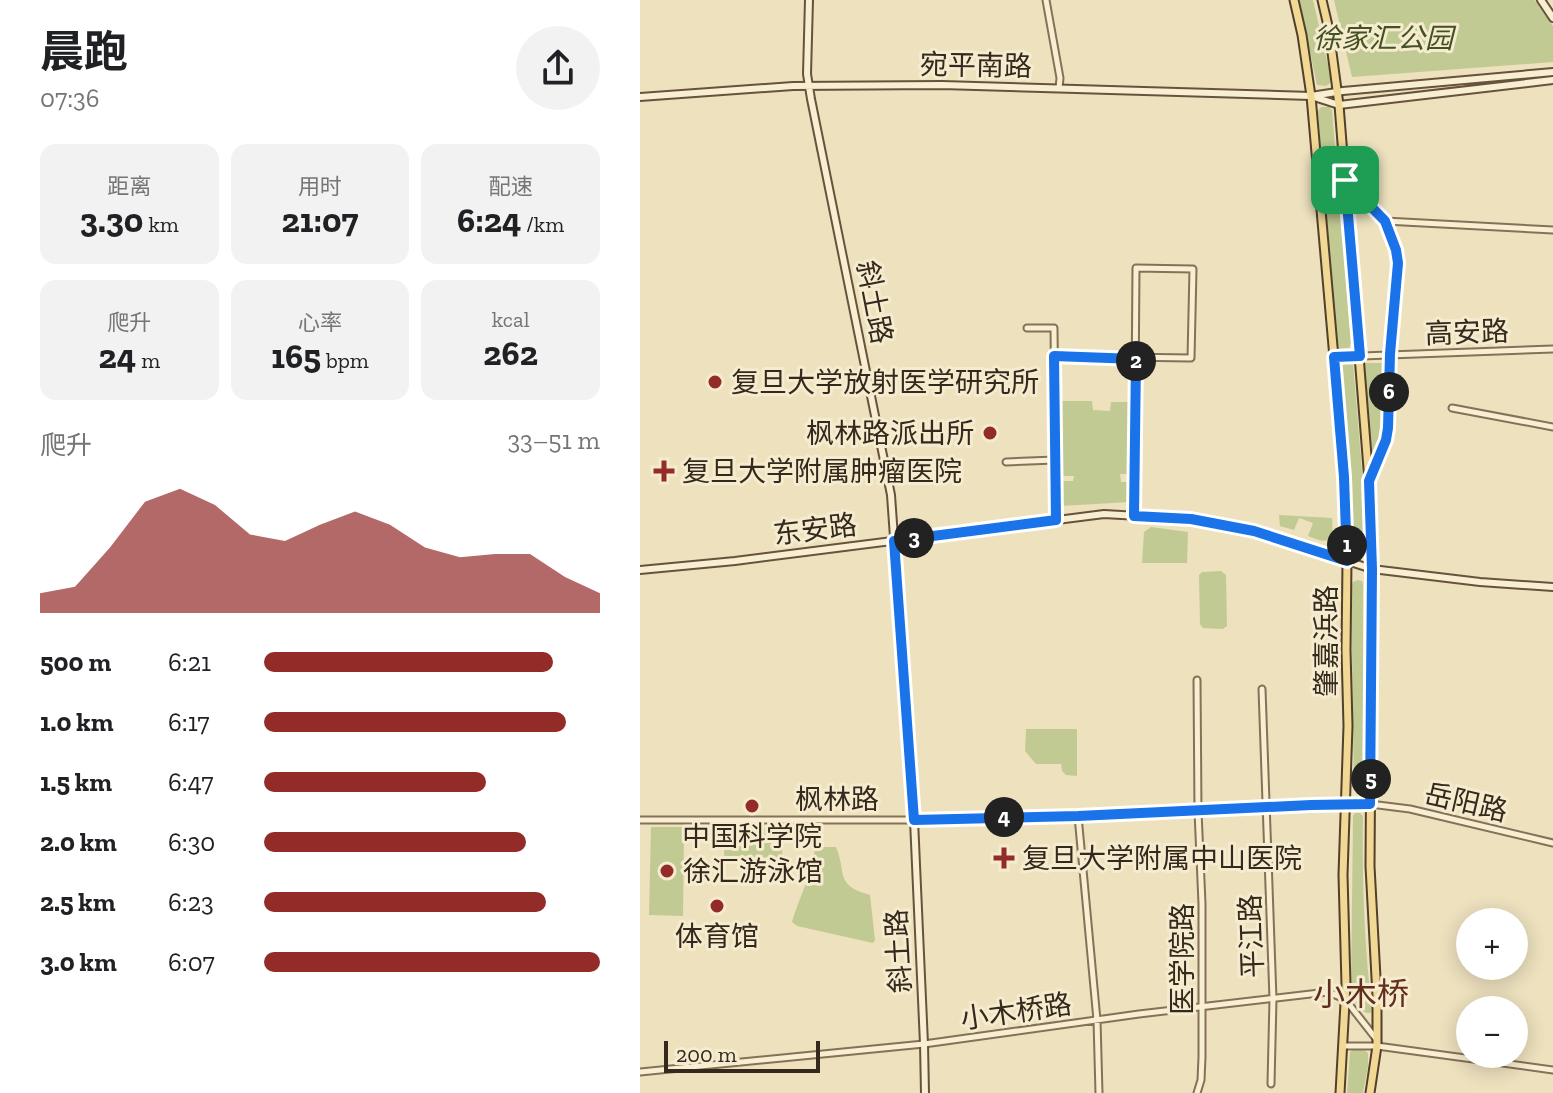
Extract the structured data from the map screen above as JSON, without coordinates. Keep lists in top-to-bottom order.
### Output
{
  "streets": {
    "main road": [
      "宛平南路",
      "斜土路",
      "东安路",
      "肇嘉浜路"
    ],
    "street": [
      "高安路",
      "枫林路",
      "岳阳路",
      "平江路",
      "医学院路",
      "小木桥路"
    ]
  },
  "crossings": [
    ["宛平南路", "斜土路"],
    ["宛平南路", "肇嘉浜路"],
    ["斜土路", "东安路"],
    ["斜土路", "枫林路"],
    ["斜土路", "小木桥路"],
    ["高安路", "肇嘉浜路"],
    ["东安路", "肇嘉浜路"],
    ["肇嘉浜路", "枫林路"],
    ["肇嘉浜路", "岳阳路"],
    ["肇嘉浜路", "小木桥路"],
    ["枫林路", "岳阳路"],
    ["枫林路", "平江路"],
    ["枫林路", "医学院路"],
    ["平江路", "小木桥路"],
    ["医学院路", "小木桥路"]
  ],
  "districts": ["小木桥"],
  "parks": ["徐家汇公园"],
  "places": {
    "other": [
      "复旦大学放射医学研究所",
      "枫林路派出所",
      "中国科学院",
      "徐汇游泳馆",
      "体育馆"
    ],
    "health": ["复旦大学附属肿瘤医院", "复旦大学附属中山医院"]
  },
  "scale_bar": "200 m",
  "page": {
    "heading": ["晨跑", "07:36"],
    "stats": [
      ["距离", "3.30 km"],
      ["用时", "21:07"],
      ["配速", "6:24 /km"],
      ["爬升", "24 m"],
      ["心率", "165 bpm"],
      ["kcal", "262"]
    ],
    "pins": [
      "2",
      "6",
      "3",
      "1",
      "5",
      "4"
    ],
    "chart": ["爬升", "33–51 m"],
    "list": [
      {
        "name": "500 m",
        "note": "6:21"
      },
      {
        "name": "1.0 km",
        "note": "6:17"
      },
      {
        "name": "1.5 km",
        "note": "6:47"
      },
      {
        "name": "2.0 km",
        "note": "6:30"
      },
      {
        "name": "2.5 km",
        "note": "6:23"
      },
      {
        "name": "3.0 km",
        "note": "6:07"
      }
    ],
    "map_buttons": ["+", "−"],
    "scale": "200 m"
  }
}
